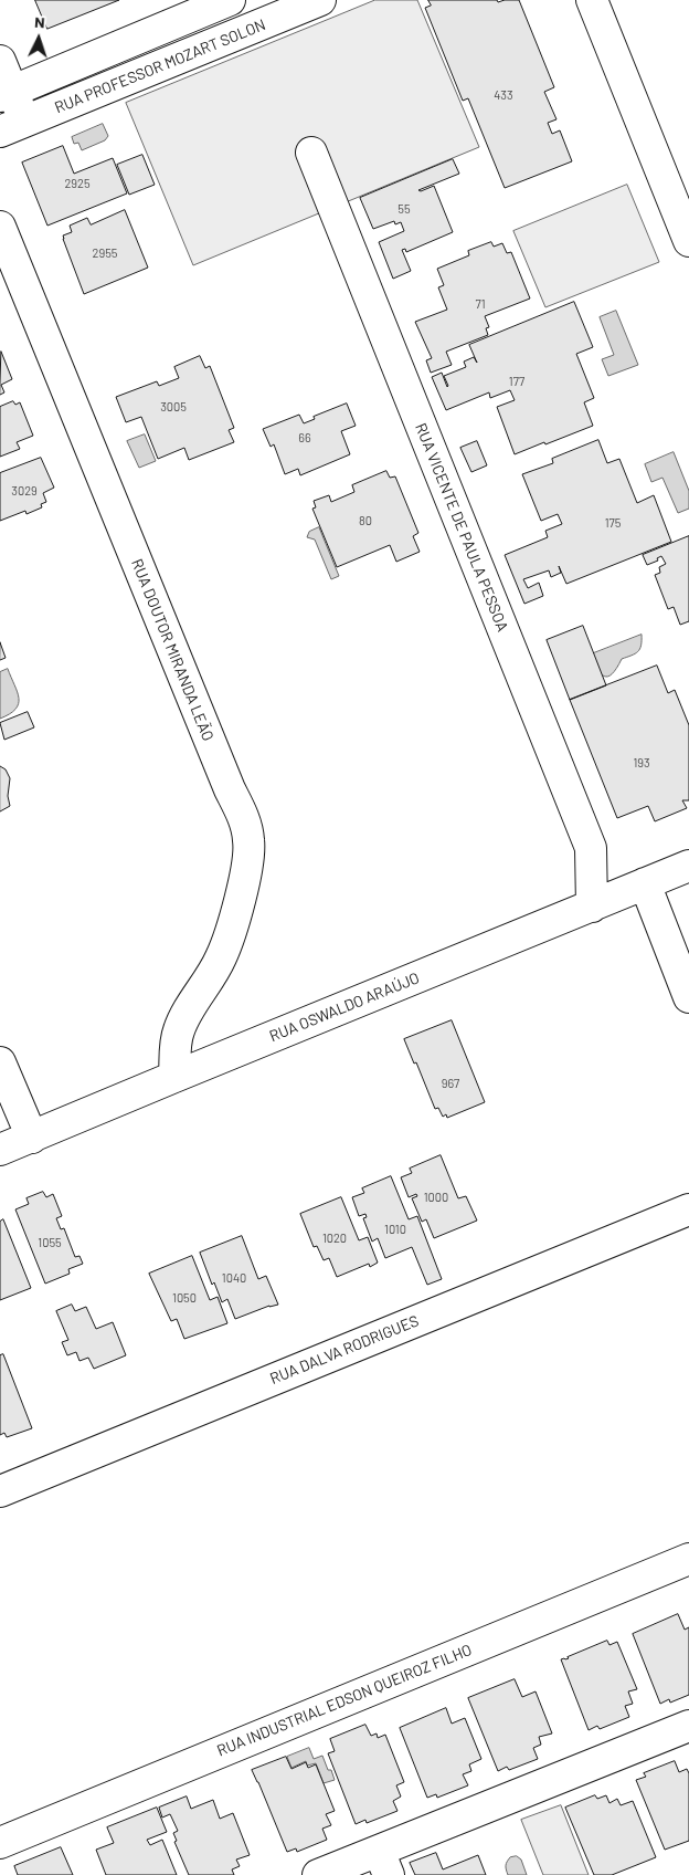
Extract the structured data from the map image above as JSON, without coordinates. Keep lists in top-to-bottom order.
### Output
{
  "streets": {
    "street": [
      "RUA PROFESSOR MOZART SOLON",
      "RUA VICENTE DE PAULA PESSOA",
      "RUA DOUTOR MIRANDA LEÃO",
      "RUA OSWALDO ARAÚJO",
      "RUA DALVA RODRIGUES",
      "RUA INDUSTRIAL EDSON QUEIROZ FILHO"
    ]
  },
  "crossings": [
    ["RUA VICENTE DE PAULA PESSOA", "RUA OSWALDO ARAÚJO"],
    ["RUA DOUTOR MIRANDA LEÃO", "RUA OSWALDO ARAÚJO"]
  ],
  "house_numbers": [
    "433",
    "2925",
    "55",
    "2955",
    "71",
    "177",
    "3005",
    "66",
    "3029",
    "80",
    "175",
    "193",
    "967",
    "1000",
    "1010",
    "1020",
    "1055",
    "1040",
    "1050"
  ],
  "north": "top"
}
